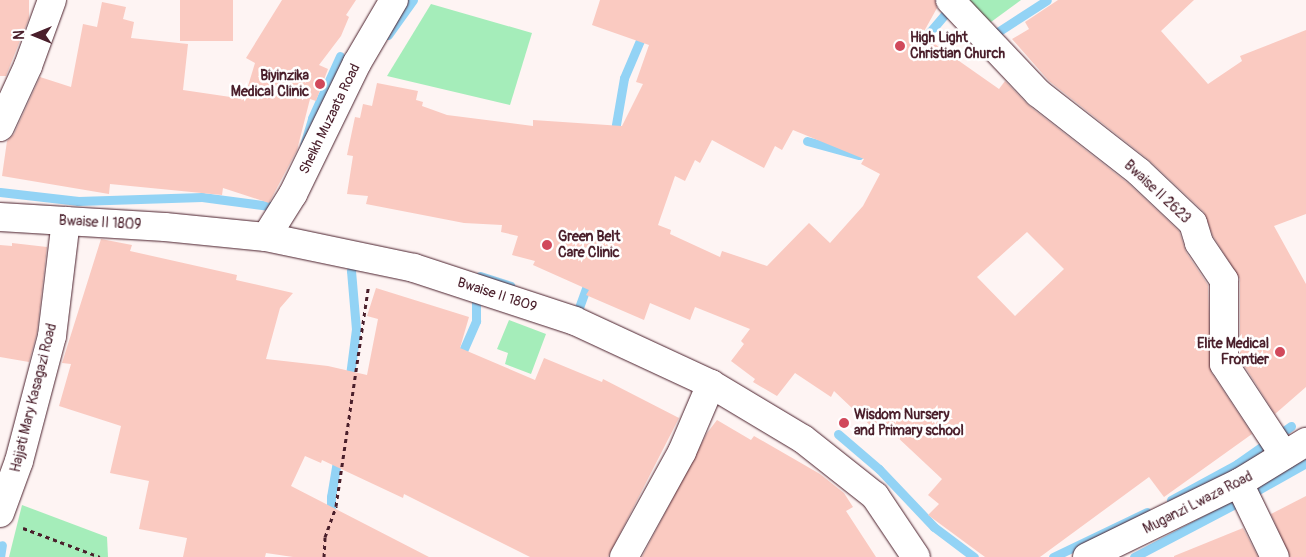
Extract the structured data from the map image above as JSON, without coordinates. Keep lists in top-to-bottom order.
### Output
{
  "streets": {
    "street": [
      "Sheikh Muzaata Road",
      "Bwaise II 2623",
      "Bwaise II 1809",
      "Hajjati Mary Kasagazi Road",
      "Muganzi Lwaza Road"
    ]
  },
  "crossings": [
    ["Sheikh Muzaata Road", "Bwaise II 1809"],
    ["Bwaise II 2623", "Muganzi Lwaza Road"],
    ["Bwaise II 1809", "Hajjati Mary Kasagazi Road"]
  ],
  "places": [
    "High Light Christian Church",
    "Biyinzika Medical Clinic",
    "Green Belt Care Clinic",
    "Elite Medical Frontier",
    "Wisdom Nursery and Primary school"
  ],
  "north": "left"
}
